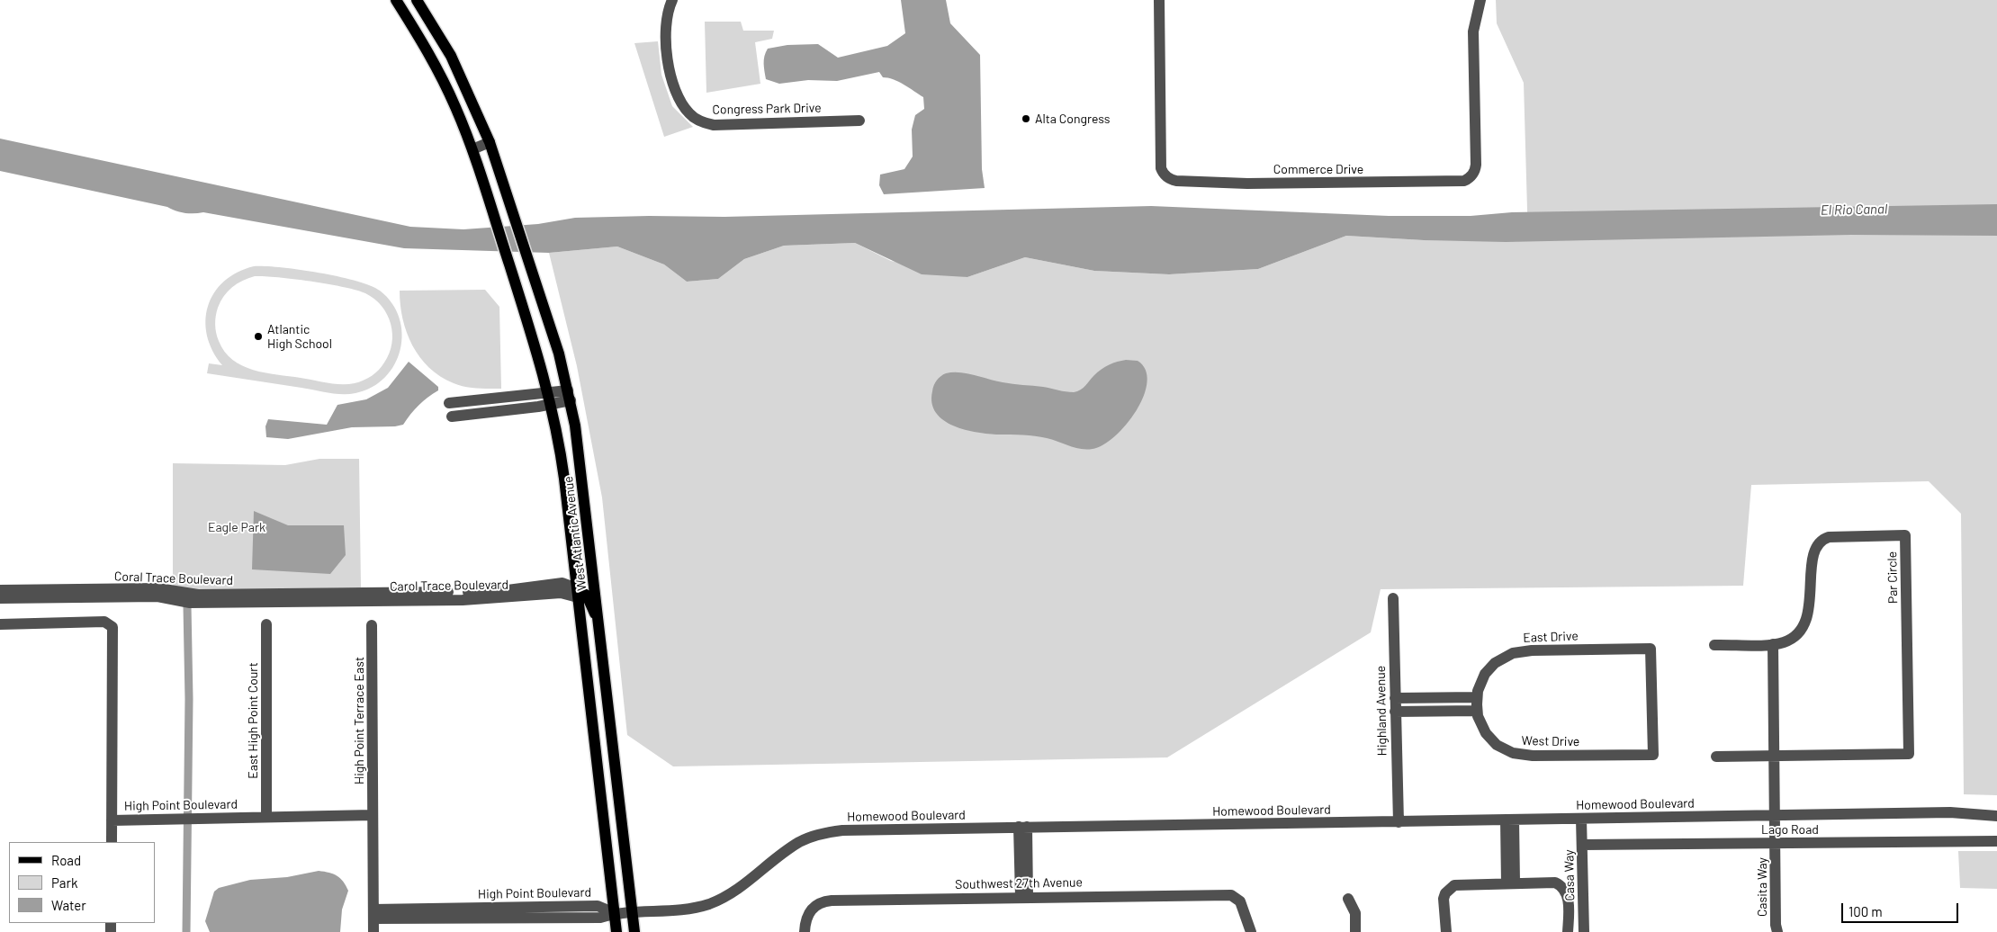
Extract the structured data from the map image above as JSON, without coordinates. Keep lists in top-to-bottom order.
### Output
{
  "streets": {
    "main road": ["West Atlantic Avenue"],
    "street": [
      "Congress Park Drive",
      "Commerce Drive",
      "Par Circle",
      "Coral Trace Boulevard",
      "Carol Trace Boulevard",
      "East Drive",
      "Highland Avenue",
      "East High Point Court",
      "High Point Terrace East",
      "West Drive",
      "Homewood Boulevard",
      "High Point Boulevard",
      "Lago Road",
      "Casa Way",
      "Southwest 27th Avenue",
      "Casita Way"
    ]
  },
  "crossings": [
    ["West Atlantic Avenue", "Carol Trace Boulevard"],
    ["West Atlantic Avenue", "Homewood Boulevard"],
    ["West Atlantic Avenue", "High Point Boulevard"],
    ["Coral Trace Boulevard", "Carol Trace Boulevard"],
    ["East Drive", "West Drive"],
    ["Highland Avenue", "Homewood Boulevard"],
    ["East High Point Court", "High Point Boulevard"],
    ["High Point Terrace East", "High Point Boulevard"],
    ["Homewood Boulevard", "High Point Boulevard"],
    ["Homewood Boulevard", "Casa Way"],
    ["Homewood Boulevard", "Casita Way"],
    ["Lago Road", "Casa Way"],
    ["Lago Road", "Casita Way"]
  ],
  "water": ["El Rio Canal"],
  "parks": ["Eagle Park"],
  "places": ["Alta Congress", "Atlantic High School"],
  "legend": ["Road", "Park", "Water"],
  "scale_bar": "100 m"
}
